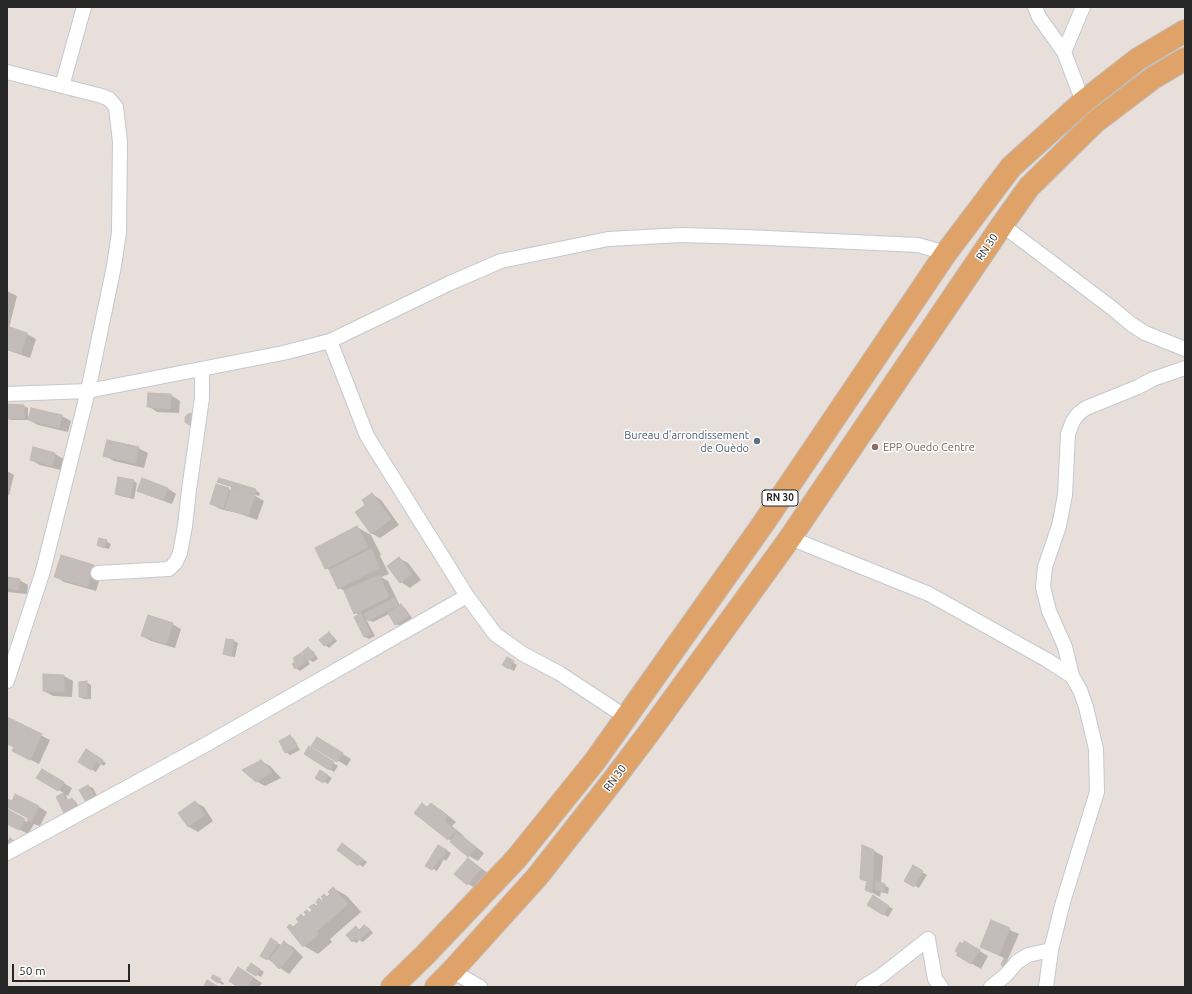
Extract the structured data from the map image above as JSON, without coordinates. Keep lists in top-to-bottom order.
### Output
{
  "streets": {
    "main road": ["RN 30"]
  },
  "places": ["Bureau d'arrondissement de Ouèdo", "EPP Ouedo Centre"],
  "scale_bar": "50 m"
}
